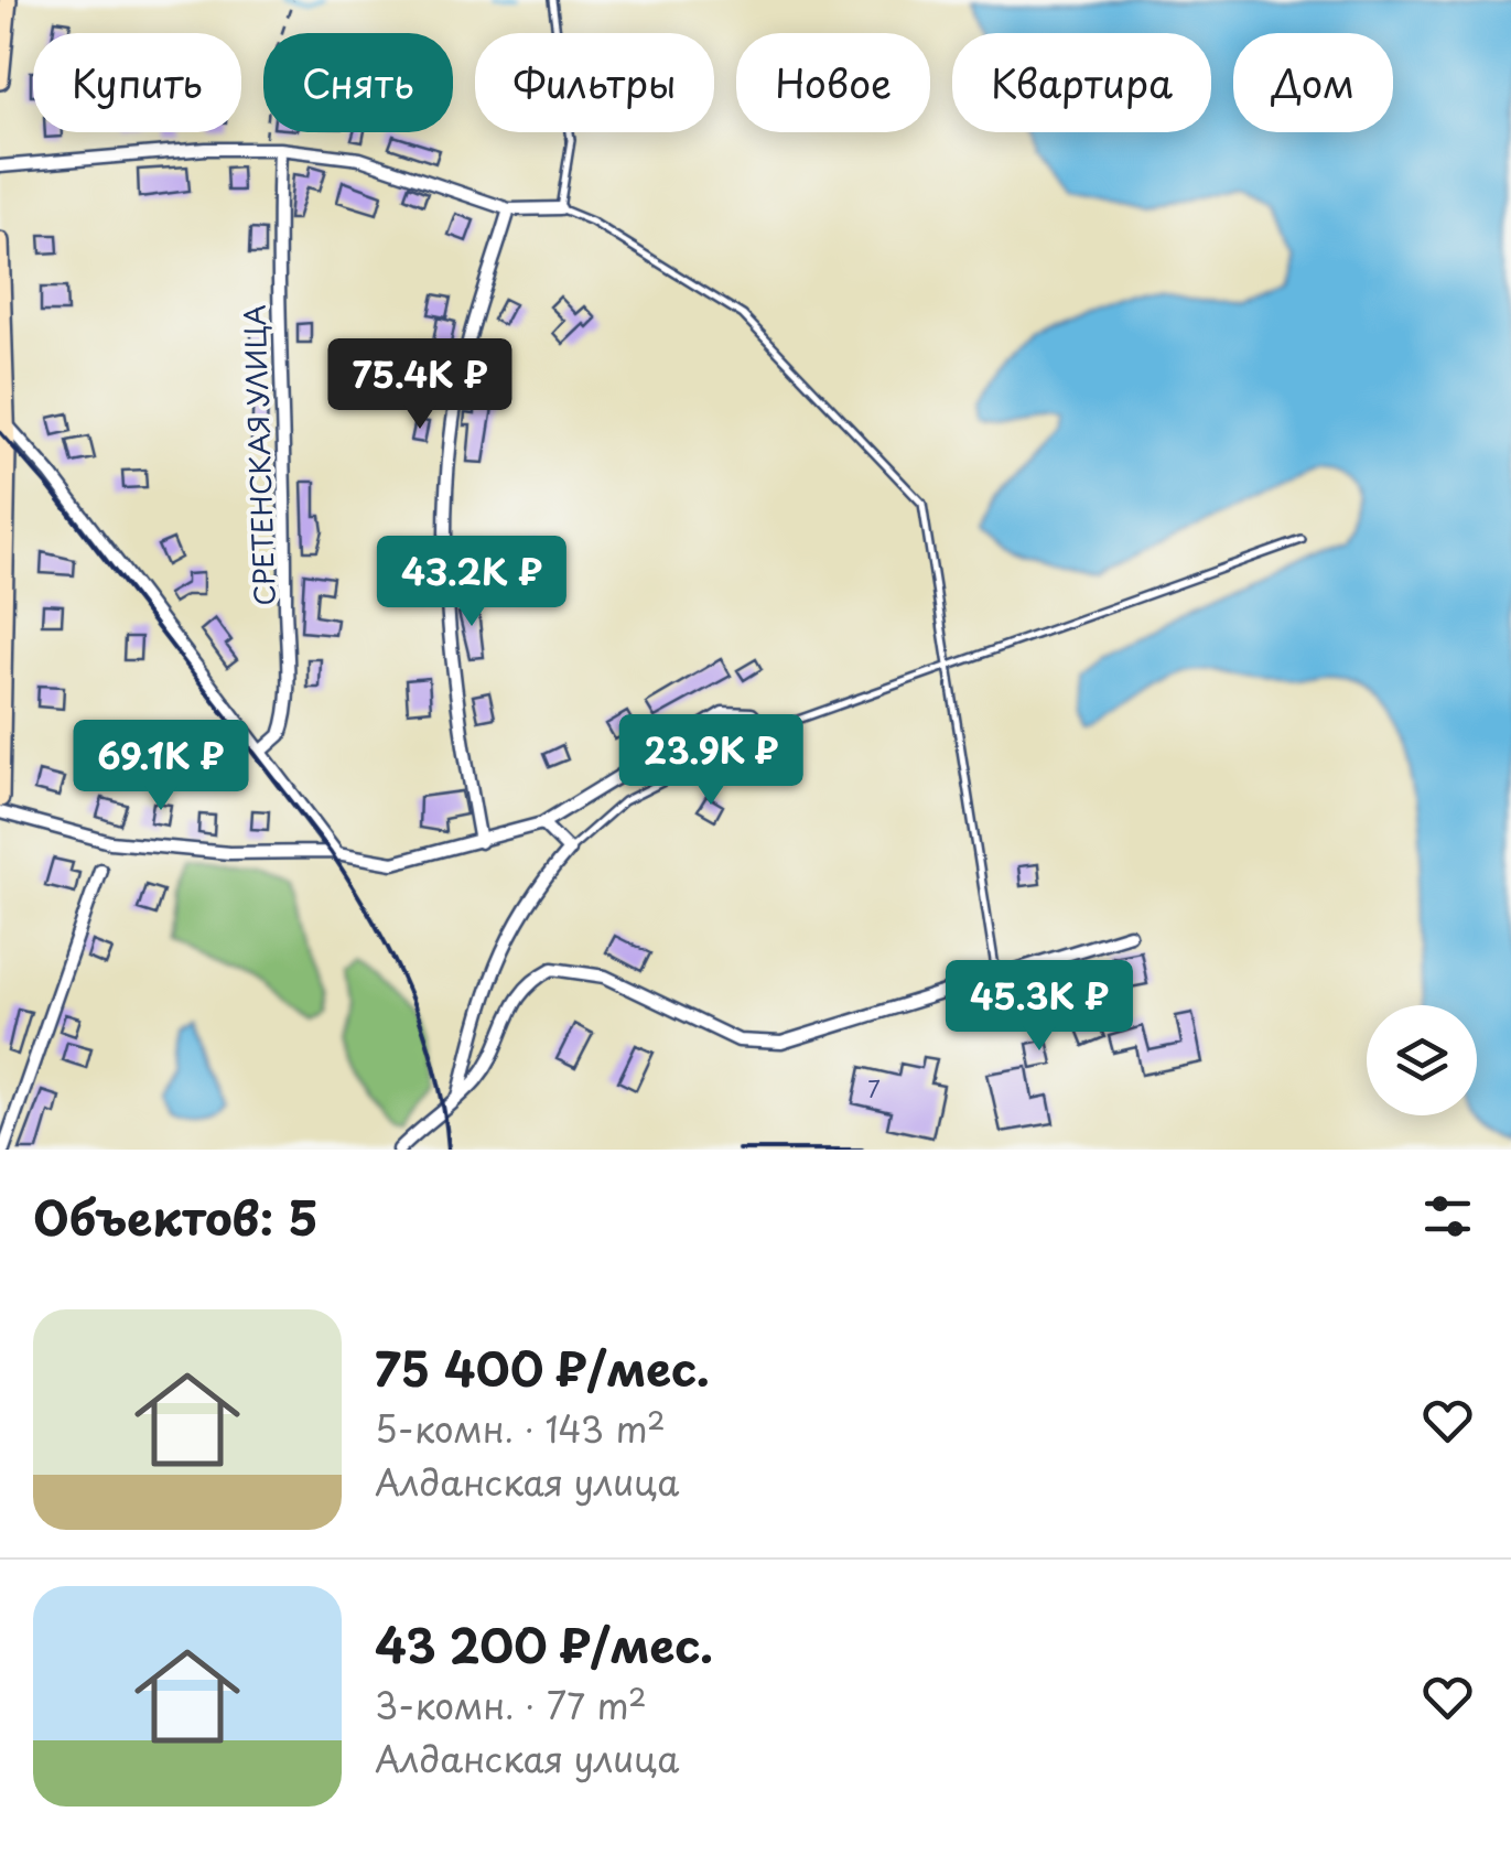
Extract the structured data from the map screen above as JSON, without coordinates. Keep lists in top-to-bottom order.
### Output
{
  "streets": {
    "street": ["СРЕТЕНСКАЯ УЛИЦА"]
  },
  "house_numbers": ["7"],
  "page": {
    "chip": [
      "Купить",
      "Снять",
      "Фильтры",
      "Новое",
      "Квартира",
      "Дом"
    ],
    "price": [
      "75.4K ₽",
      "43.2K ₽",
      "23.9K ₽",
      "69.1K ₽",
      "45.3K ₽"
    ],
    "heading": "Объектов: 5",
    "list": [
      {
        "name": "75 400 ₽/мес.",
        "note": "5-комн. · 143 m² · Алданская улица"
      },
      {
        "name": "43 200 ₽/мес.",
        "note": "3-комн. · 77 m² · Алданская улица"
      }
    ]
  }
}
